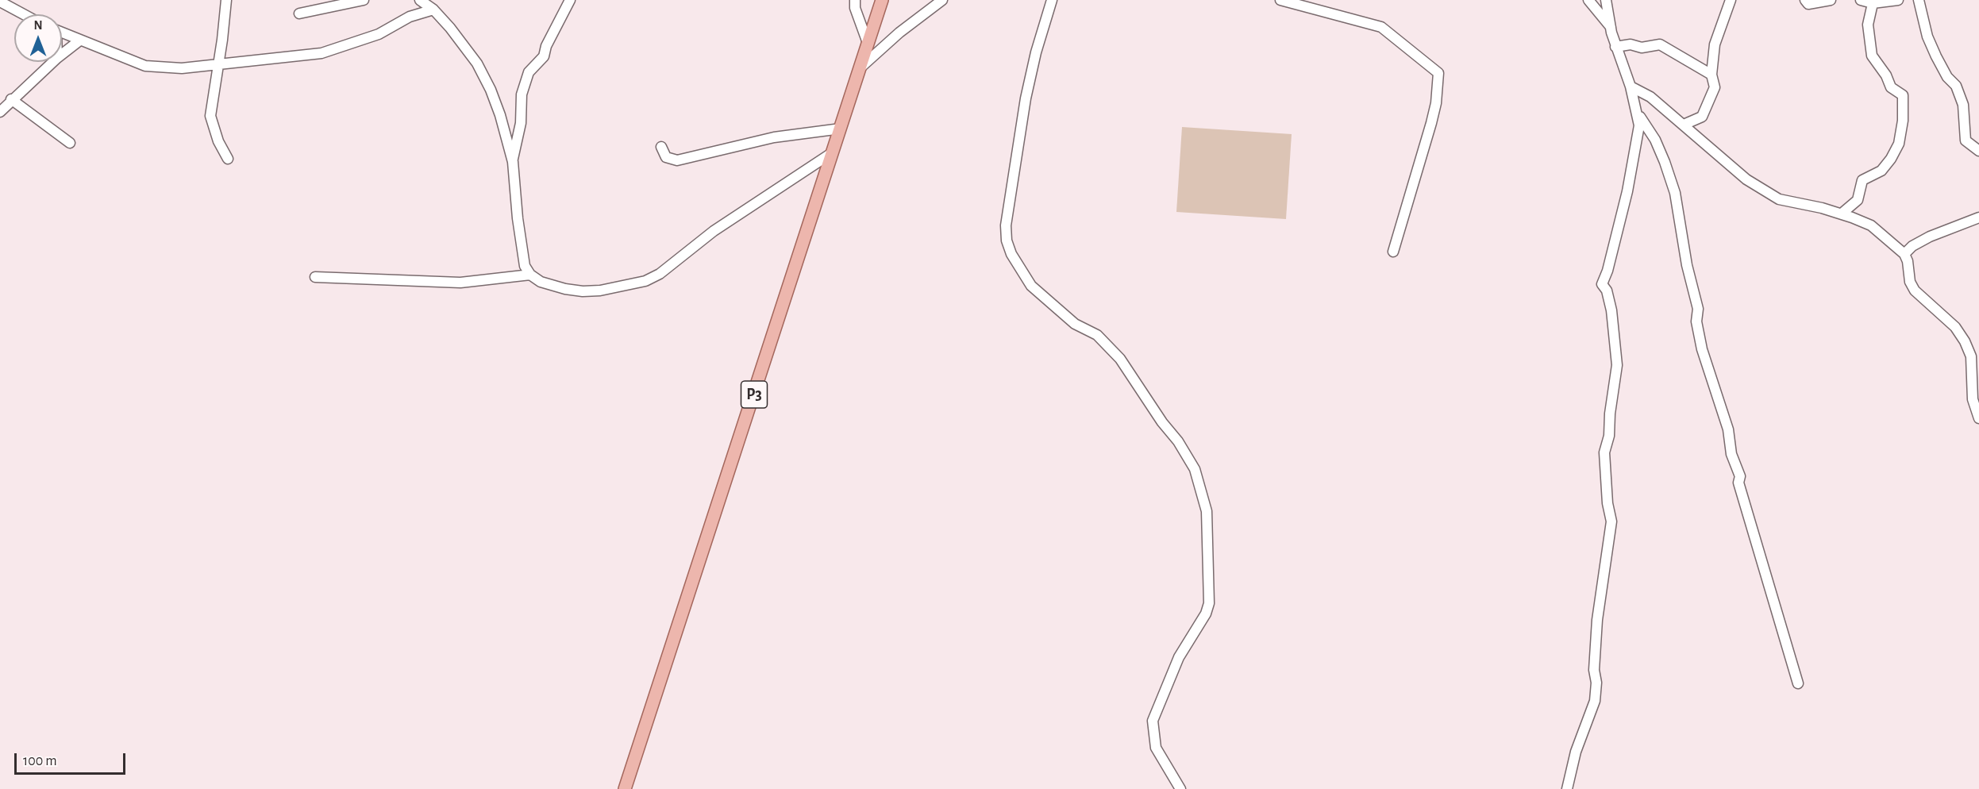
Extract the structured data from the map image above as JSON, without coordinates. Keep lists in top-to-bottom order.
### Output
{
  "streets": {
    "main road": ["P3"]
  },
  "scale_bar": "100 m",
  "north": "top"
}
